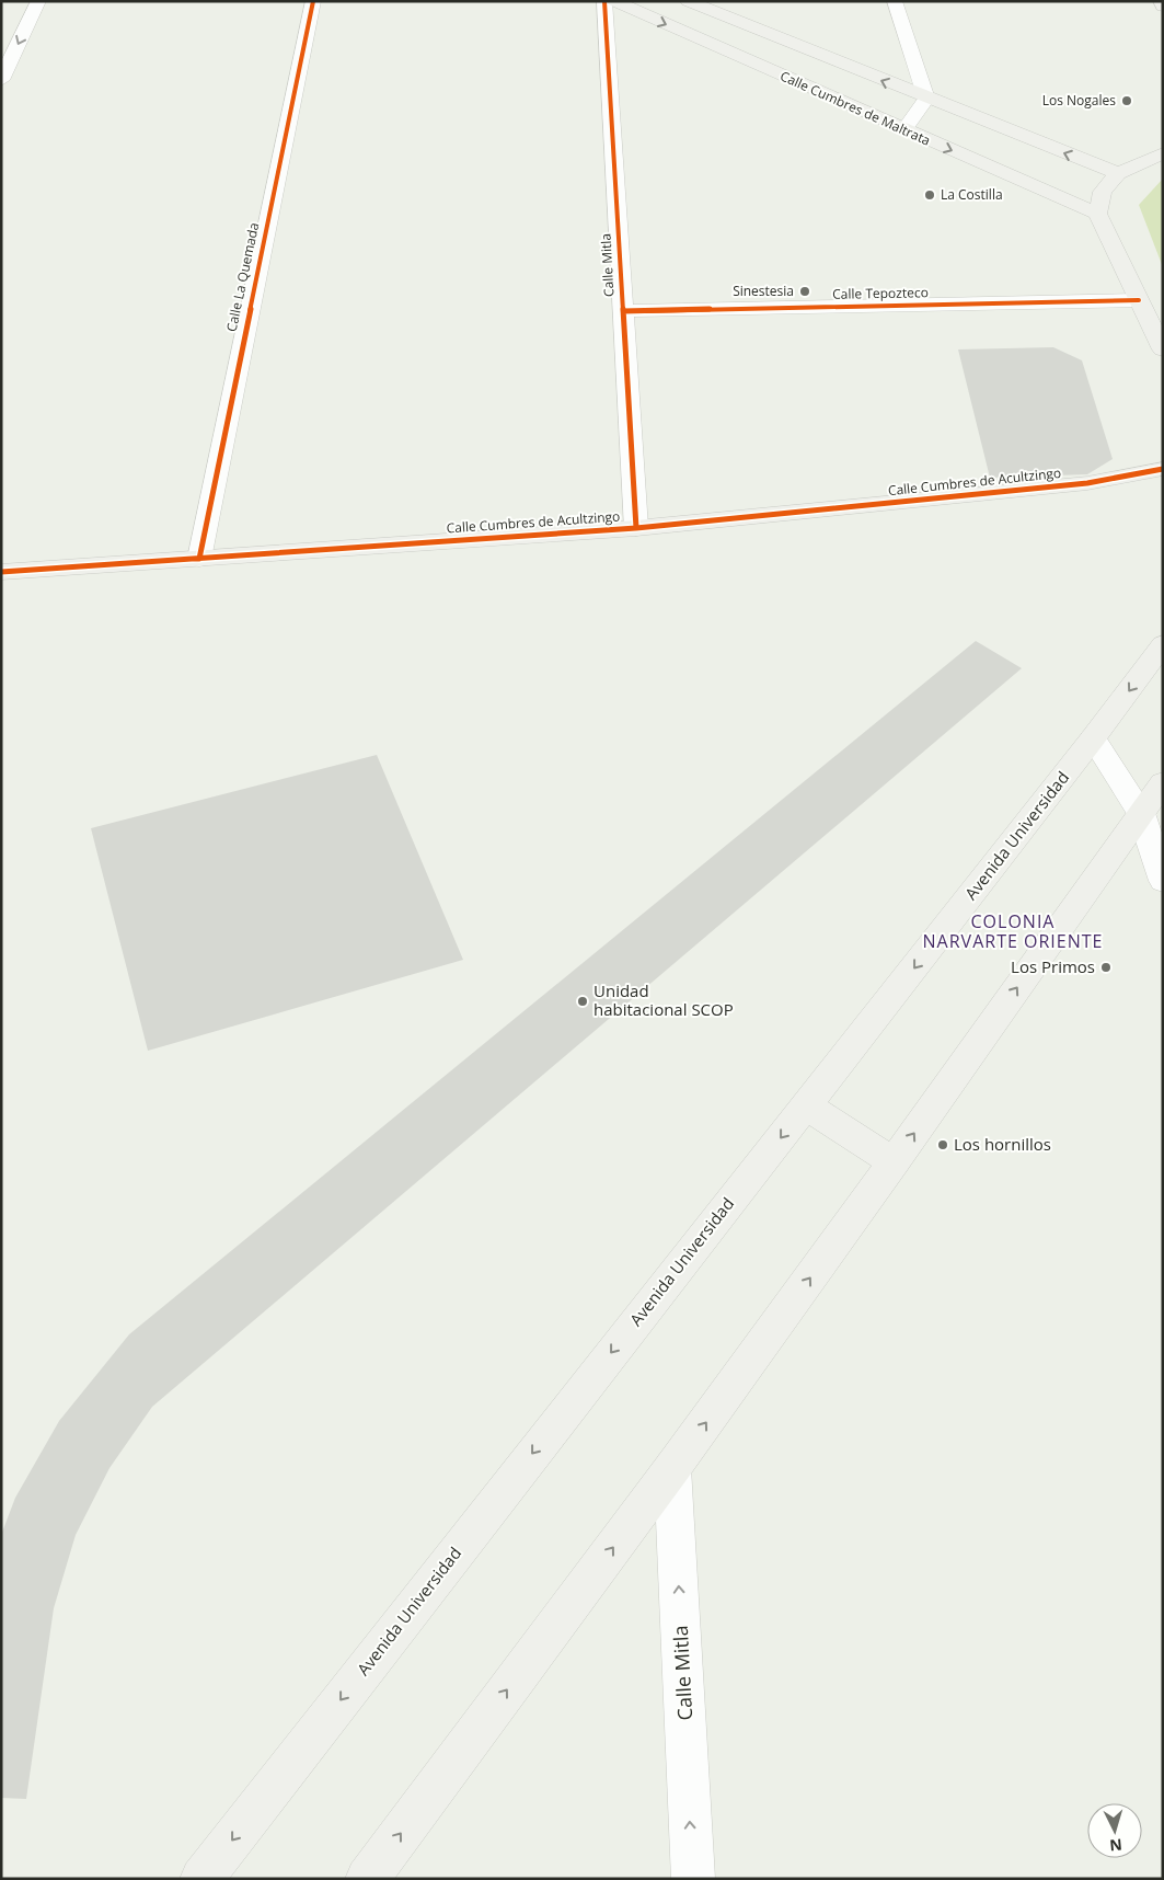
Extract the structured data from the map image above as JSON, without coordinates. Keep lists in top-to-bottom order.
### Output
{
  "streets": {
    "main road": ["Calle Cumbres de Maltrata", "Calle Cumbres de Acultzingo", "Avenida Universidad"],
    "street": ["Calle Mitla", "Calle La Quemada", "Calle Tepozteco"]
  },
  "crossings": [
    ["Calle Mitla", "Calle Tepozteco"],
    ["Calle Mitla", "Calle Cumbres de Acultzingo"],
    ["Calle La Quemada", "Calle Cumbres de Acultzingo"]
  ],
  "one_way": ["Calle Mitla"],
  "districts": ["COLONIA NARVARTE ORIENTE"],
  "places": [
    "Los Nogales",
    "La Costilla",
    "Sinestesia",
    "Los Primos",
    "Unidad habitacional SCOP",
    "Los hornillos"
  ],
  "north": "bottom"
}
